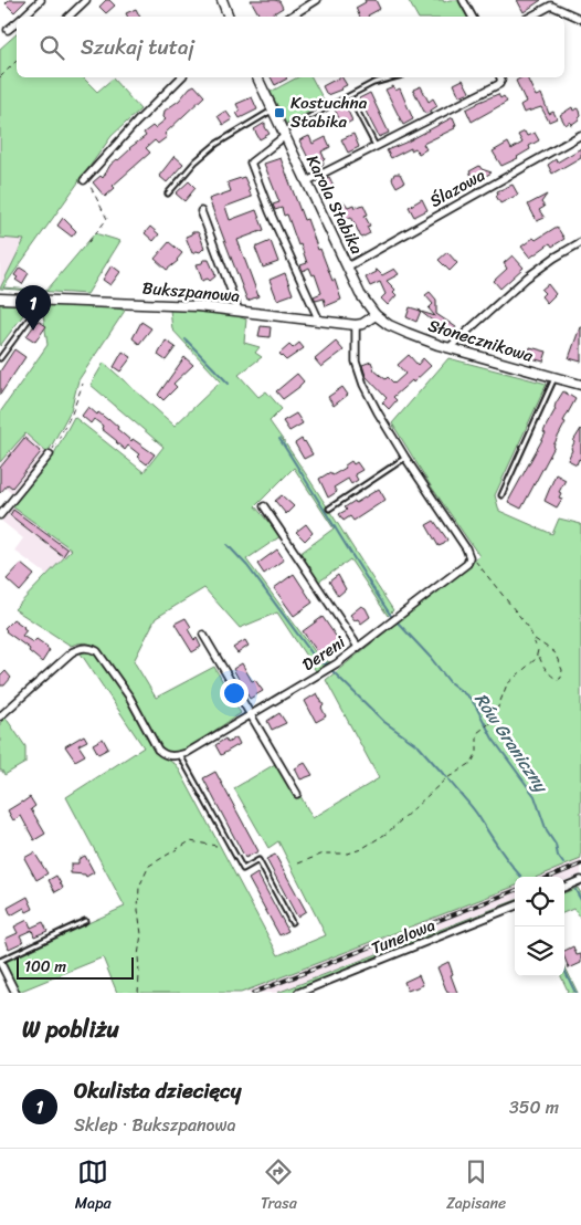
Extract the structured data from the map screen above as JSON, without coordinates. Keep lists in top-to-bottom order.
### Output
{
  "streets": {
    "street": [
      "Ślazowa",
      "Karola Stabika",
      "Bukszpanowa",
      "Słonecznikowa",
      "Dereni",
      "Tunelowa"
    ]
  },
  "crossings": [
    ["Ślazowa", "Karola Stabika"],
    ["Karola Stabika", "Słonecznikowa"]
  ],
  "water": ["Rów Graniczny"],
  "places": {
    "transit": ["Kostuchna Stabika"]
  },
  "scale_bar": "100 m",
  "page": {
    "search": "Szukaj tutaj",
    "pins": "1",
    "scale": "100 m",
    "heading": "W pobliżu",
    "list": [
      {
        "mark": "1",
        "name": "Okulista dziecięcy",
        "note": "Sklep · Bukszpanowa",
        "value": "350 m"
      }
    ],
    "nav": ["Mapa", "Trasa", "Zapisane"]
  }
}
